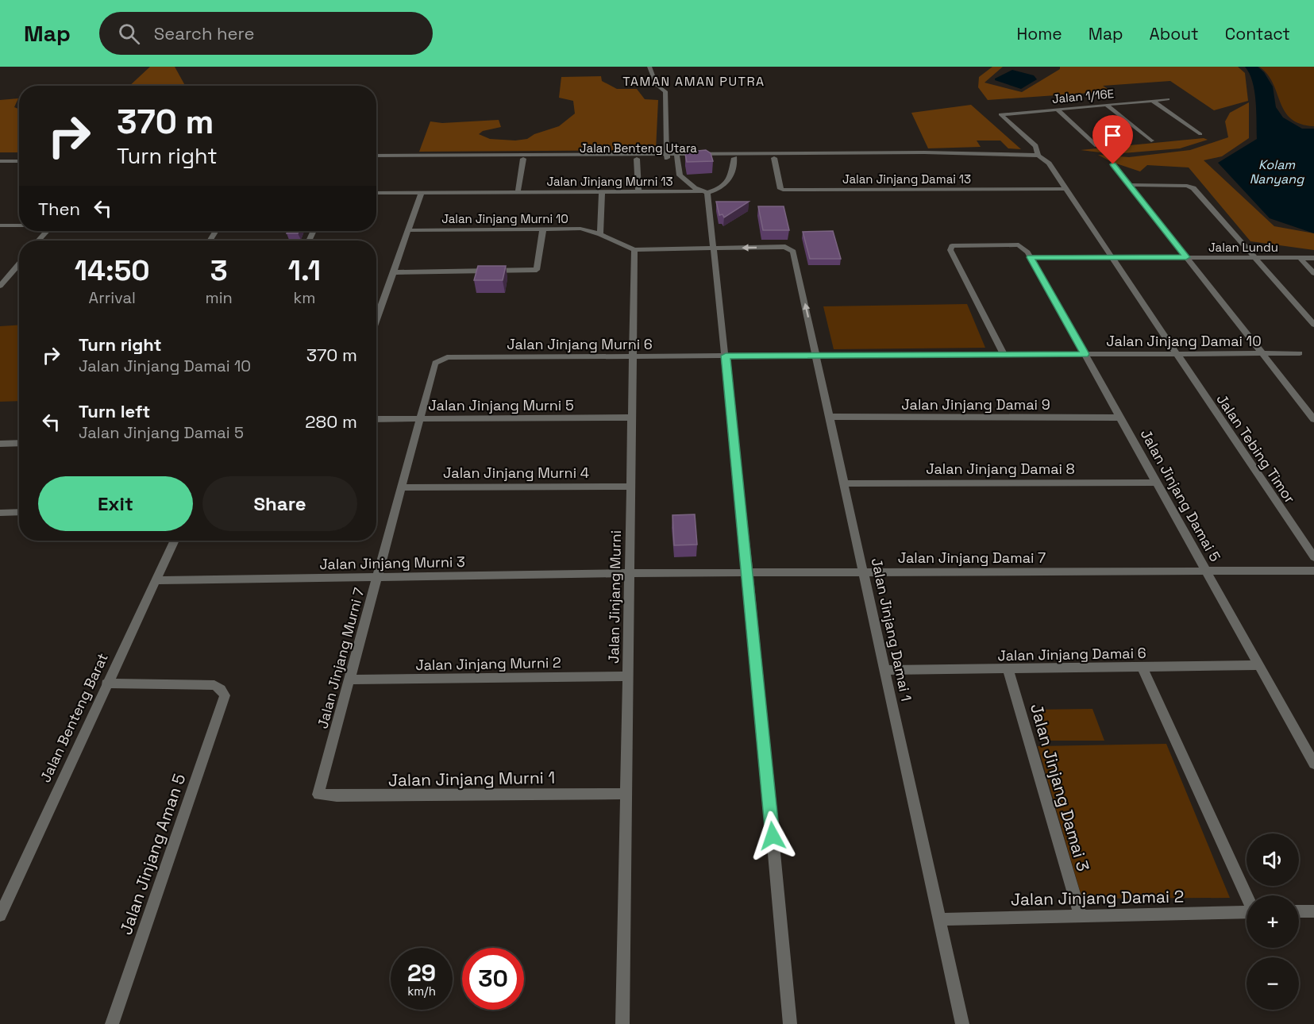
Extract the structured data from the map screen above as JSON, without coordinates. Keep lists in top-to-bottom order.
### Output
{
  "streets": {
    "street": [
      "Jalan 1/16E",
      "Jalan Benteng Utara",
      "Jalan Jinjang Damai 13",
      "Jalan Jinjang Murni 13",
      "Jalan Jinjang Murni 10",
      "Jalan Lundu",
      "Jalan Jinjang Damai 10",
      "Jalan Jinjang Murni 6",
      "Jalan Jinjang Damai 9",
      "Jalan Jinjang Murni 5",
      "Jalan Tebing Timor",
      "Jalan Jinjang Damai 8",
      "Jalan Jinjang Murni 4",
      "Jalan Jinjang Damai 5",
      "Jalan Jinjang Damai 7",
      "Jalan Jinjang Murni 3",
      "Jalan Jinjang Murni",
      "Jalan Jinjang Damai 1",
      "Jalan Jinjang Damai 6",
      "Jalan Jinjang Murni 7",
      "Jalan Jinjang Murni 2",
      "Jalan Benteng Barat",
      "Jalan Jinjang Murni 1",
      "Jalan Jinjang Damai 3",
      "Jalan Jinjang Aman 5",
      "Jalan Jinjang Damai 2"
    ]
  },
  "crossings": [
    ["Jalan 1/16E", "Jalan Tebing Timor"],
    ["Jalan Benteng Utara", "Jalan Jinjang Damai 13"],
    ["Jalan Benteng Utara", "Jalan Tebing Timor"],
    ["Jalan Jinjang Damai 13", "Jalan Tebing Timor"],
    ["Jalan Lundu", "Jalan Tebing Timor"],
    ["Jalan Lundu", "Jalan Jinjang Damai 5"],
    ["Jalan Jinjang Damai 10", "Jalan Jinjang Murni 6"],
    ["Jalan Jinjang Damai 10", "Jalan Tebing Timor"],
    ["Jalan Jinjang Damai 10", "Jalan Jinjang Damai 5"],
    ["Jalan Jinjang Damai 10", "Jalan Jinjang Damai 1"],
    ["Jalan Jinjang Murni 6", "Jalan Jinjang Murni"],
    ["Jalan Jinjang Murni 6", "Jalan Jinjang Murni 7"],
    ["Jalan Jinjang Damai 9", "Jalan Jinjang Damai 5"],
    ["Jalan Jinjang Damai 9", "Jalan Jinjang Damai 1"],
    ["Jalan Jinjang Murni 5", "Jalan Jinjang Murni"],
    ["Jalan Jinjang Murni 5", "Jalan Jinjang Murni 7"],
    ["Jalan Jinjang Damai 8", "Jalan Jinjang Damai 5"],
    ["Jalan Jinjang Damai 8", "Jalan Jinjang Damai 1"],
    ["Jalan Jinjang Murni 4", "Jalan Jinjang Murni"],
    ["Jalan Jinjang Murni 4", "Jalan Jinjang Murni 7"],
    ["Jalan Jinjang Damai 5", "Jalan Jinjang Damai 7"],
    ["Jalan Jinjang Damai 5", "Jalan Jinjang Damai 6"],
    ["Jalan Jinjang Damai 7", "Jalan Jinjang Murni 3"],
    ["Jalan Jinjang Damai 7", "Jalan Jinjang Murni"],
    ["Jalan Jinjang Damai 7", "Jalan Jinjang Damai 1"],
    ["Jalan Jinjang Murni 3", "Jalan Jinjang Murni"],
    ["Jalan Jinjang Murni 3", "Jalan Jinjang Murni 7"],
    ["Jalan Jinjang Murni 3", "Jalan Benteng Barat"],
    ["Jalan Jinjang Murni", "Jalan Jinjang Murni 2"],
    ["Jalan Jinjang Murni", "Jalan Jinjang Murni 1"],
    ["Jalan Jinjang Damai 1", "Jalan Jinjang Damai 6"],
    ["Jalan Jinjang Damai 1", "Jalan Jinjang Damai 2"],
    ["Jalan Jinjang Damai 6", "Jalan Jinjang Damai 3"],
    ["Jalan Jinjang Murni 7", "Jalan Jinjang Murni 2"],
    ["Jalan Jinjang Murni 7", "Jalan Jinjang Murni 1"],
    ["Jalan Benteng Barat", "Jalan Jinjang Aman 5"],
    ["Jalan Jinjang Damai 3", "Jalan Jinjang Damai 2"]
  ],
  "districts": ["TAMAN AMAN PUTRA"],
  "water": ["Kolam Nanyang"],
  "page": {
    "header": "Map",
    "search": "Search here",
    "nav": [
      "Home",
      "Map",
      "About",
      "Contact"
    ],
    "turn": ["370 m", "Turn right"],
    "then": "Then",
    "eta": [
      "14:50",
      "Arrival",
      "3",
      "min",
      "1.1",
      "km"
    ],
    "list": [
      {
        "name": "Turn right",
        "note": "Jalan Jinjang Damai 10",
        "value": "370 m"
      },
      {
        "name": "Turn left",
        "note": "Jalan Jinjang Damai 5",
        "value": "280 m"
      }
    ],
    "buttons": ["Exit", "Share"],
    "map_buttons": ["+", "−"],
    "speed": "29 km/h",
    "limit": "30"
  }
}
